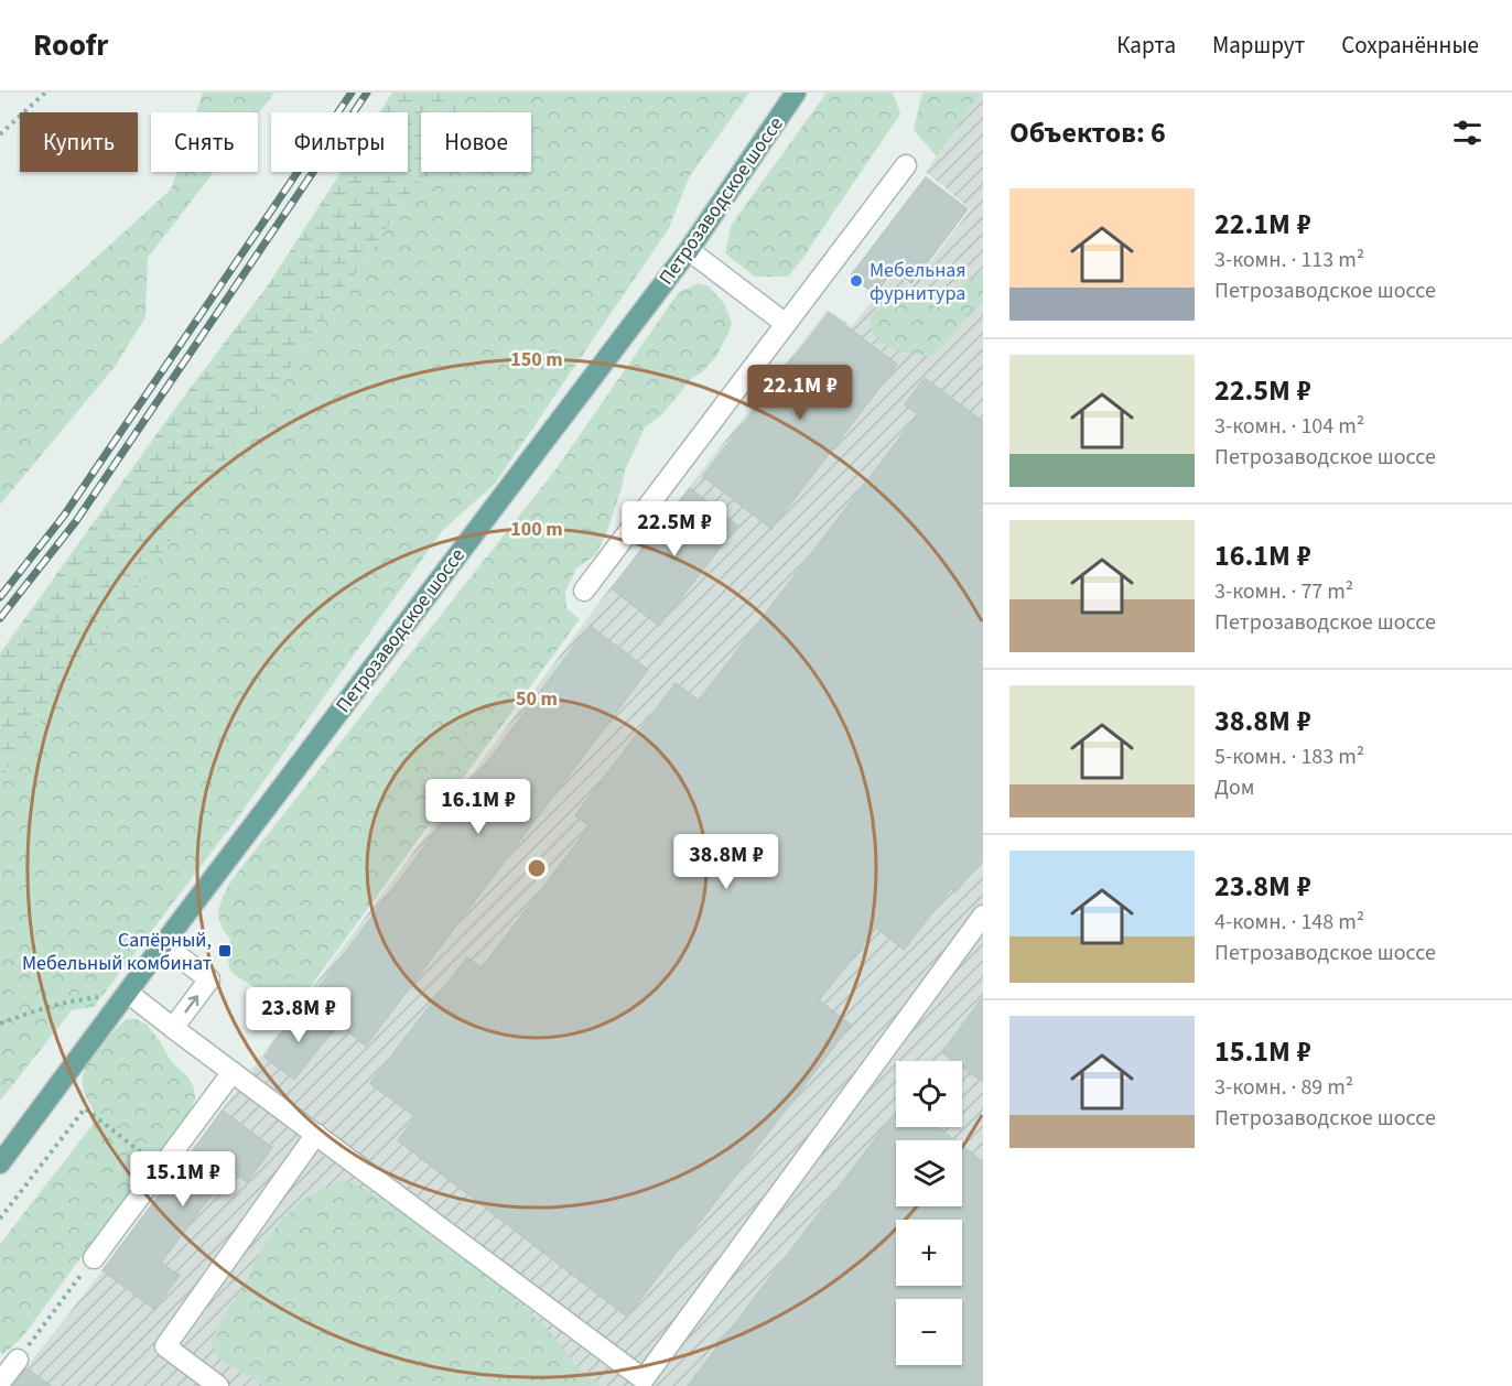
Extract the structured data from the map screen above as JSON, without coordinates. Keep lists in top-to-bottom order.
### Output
{
  "streets": {
    "main road": ["Петрозаводское шоссе"]
  },
  "places": {
    "other": ["Мебельная фурнитура"],
    "transit": ["Сапёрный, Мебельный комбинат"]
  },
  "page": {
    "header": "Roofr",
    "nav": ["Карта", "Маршрут", "Сохранённые"],
    "heading": "Объектов: 6",
    "chip": [
      "Купить",
      "Снять",
      "Фильтры",
      "Новое"
    ],
    "list": [
      {
        "name": "22.1M ₽",
        "note": "3-комн. · 113 m² · Петрозаводское шоссе"
      },
      {
        "name": "22.5M ₽",
        "note": "3-комн. · 104 m² · Петрозаводское шоссе"
      },
      {
        "name": "16.1M ₽",
        "note": "3-комн. · 77 m² · Петрозаводское шоссе"
      },
      {
        "name": "38.8M ₽",
        "note": "5-комн. · 183 m² · Дом"
      },
      {
        "name": "23.8M ₽",
        "note": "4-комн. · 148 m² · Петрозаводское шоссе"
      },
      {
        "name": "15.1M ₽",
        "note": "3-комн. · 89 m² · Петрозаводское шоссе"
      }
    ],
    "price": [
      "22.1M ₽",
      "22.5M ₽",
      "16.1M ₽",
      "38.8M ₽",
      "23.8M ₽",
      "15.1M ₽"
    ],
    "map_buttons": ["+", "−"]
  },
  "rings": ["150 m", "100 m", "50 m"]
}
